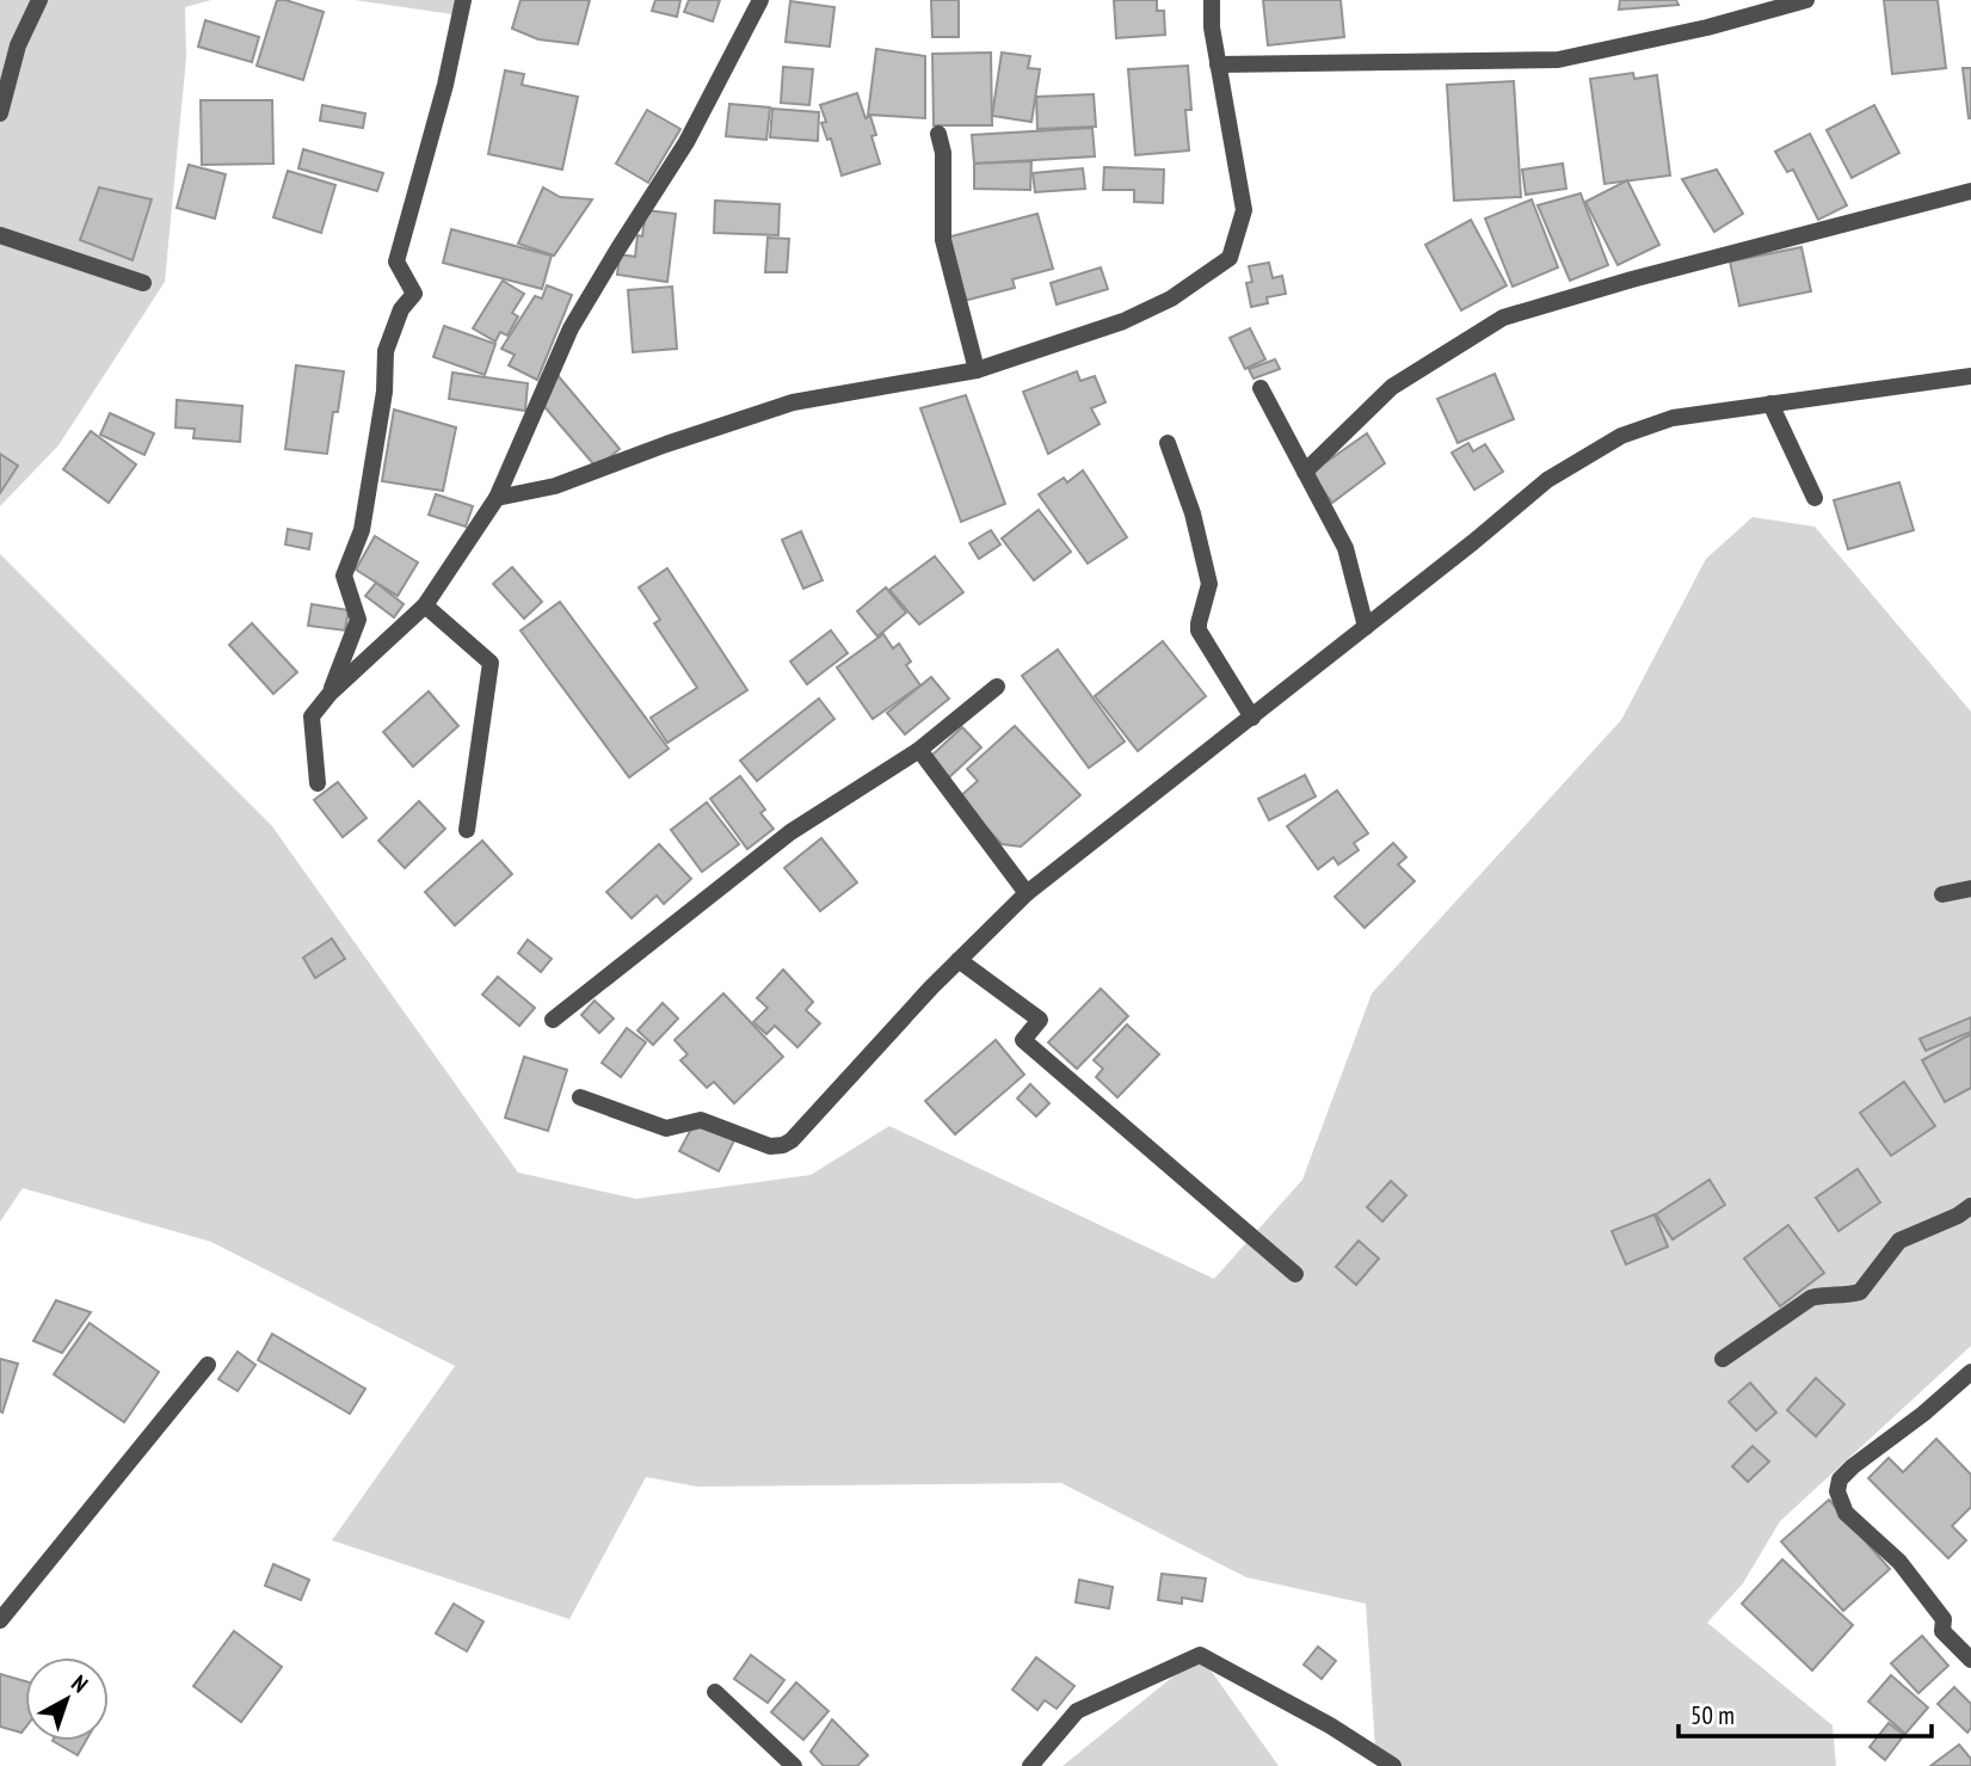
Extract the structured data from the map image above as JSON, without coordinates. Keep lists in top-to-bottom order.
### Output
{
  "scale_bar": "50 m",
  "north": "top right"
}
